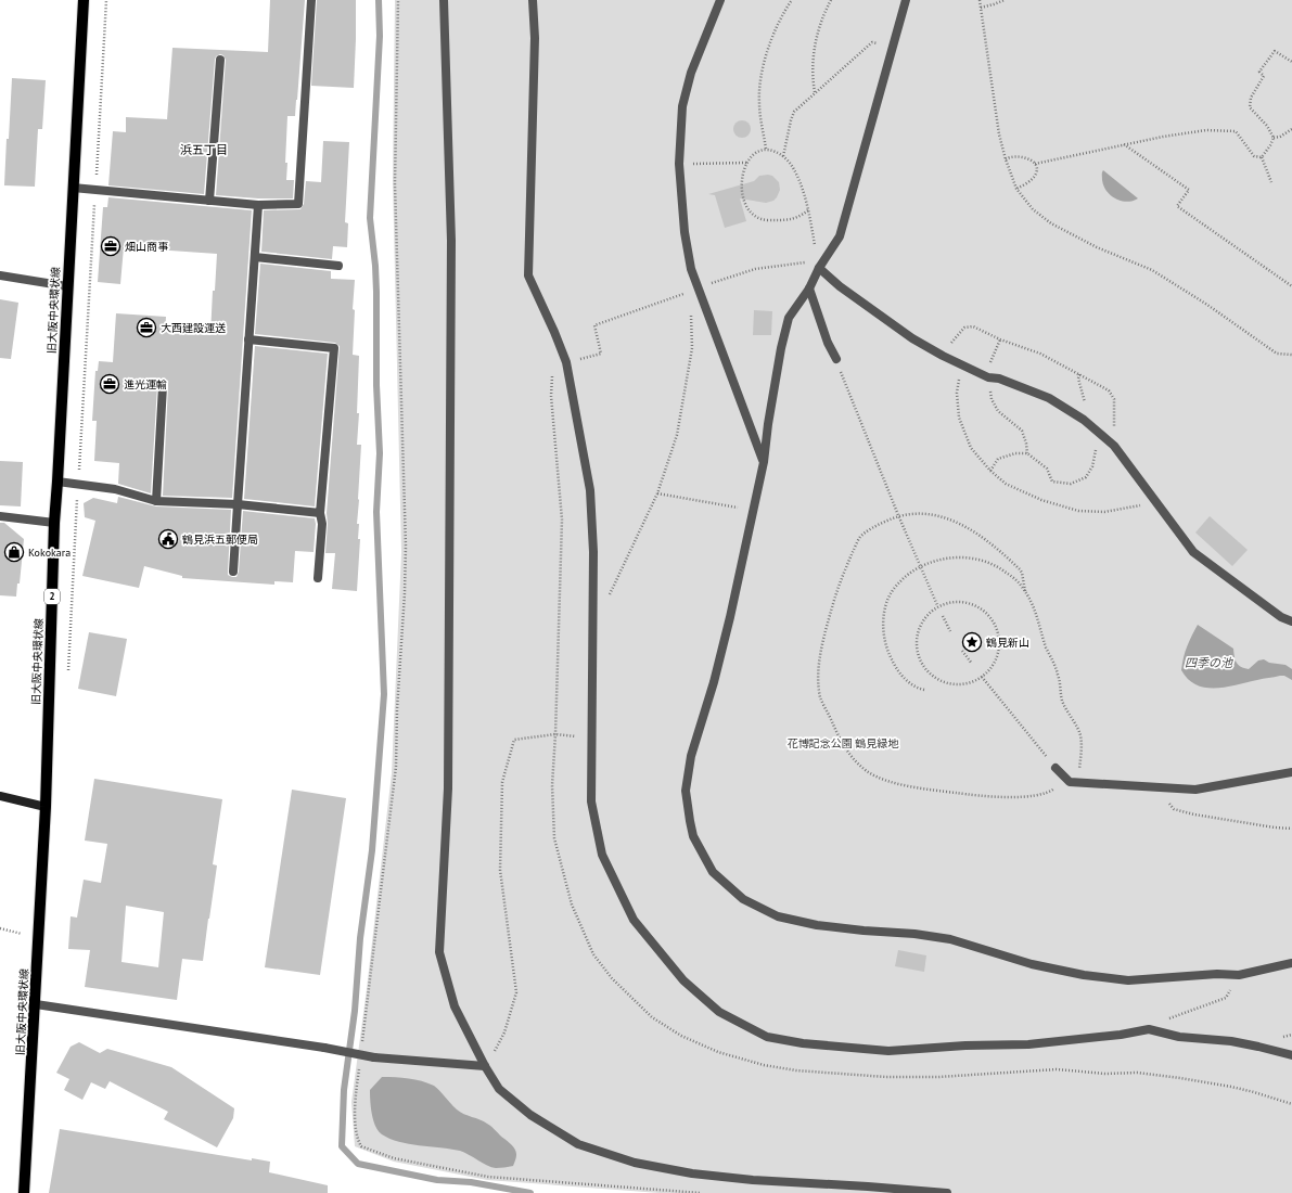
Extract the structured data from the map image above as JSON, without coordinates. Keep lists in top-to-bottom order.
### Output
{
  "streets": {
    "main road": ["旧大阪中央環状線", "2"]
  },
  "districts": ["浜五丁目"],
  "water": ["四季の池"],
  "parks": ["花博記念公園 鶴見緑地"],
  "places": {
    "office": ["畑山商事", "大西建設運送", "進光運輸"],
    "public building": ["鶴見浜五郵便局"],
    "shop": ["Kokokara"],
    "place": ["鶴見新山"]
  }
}
